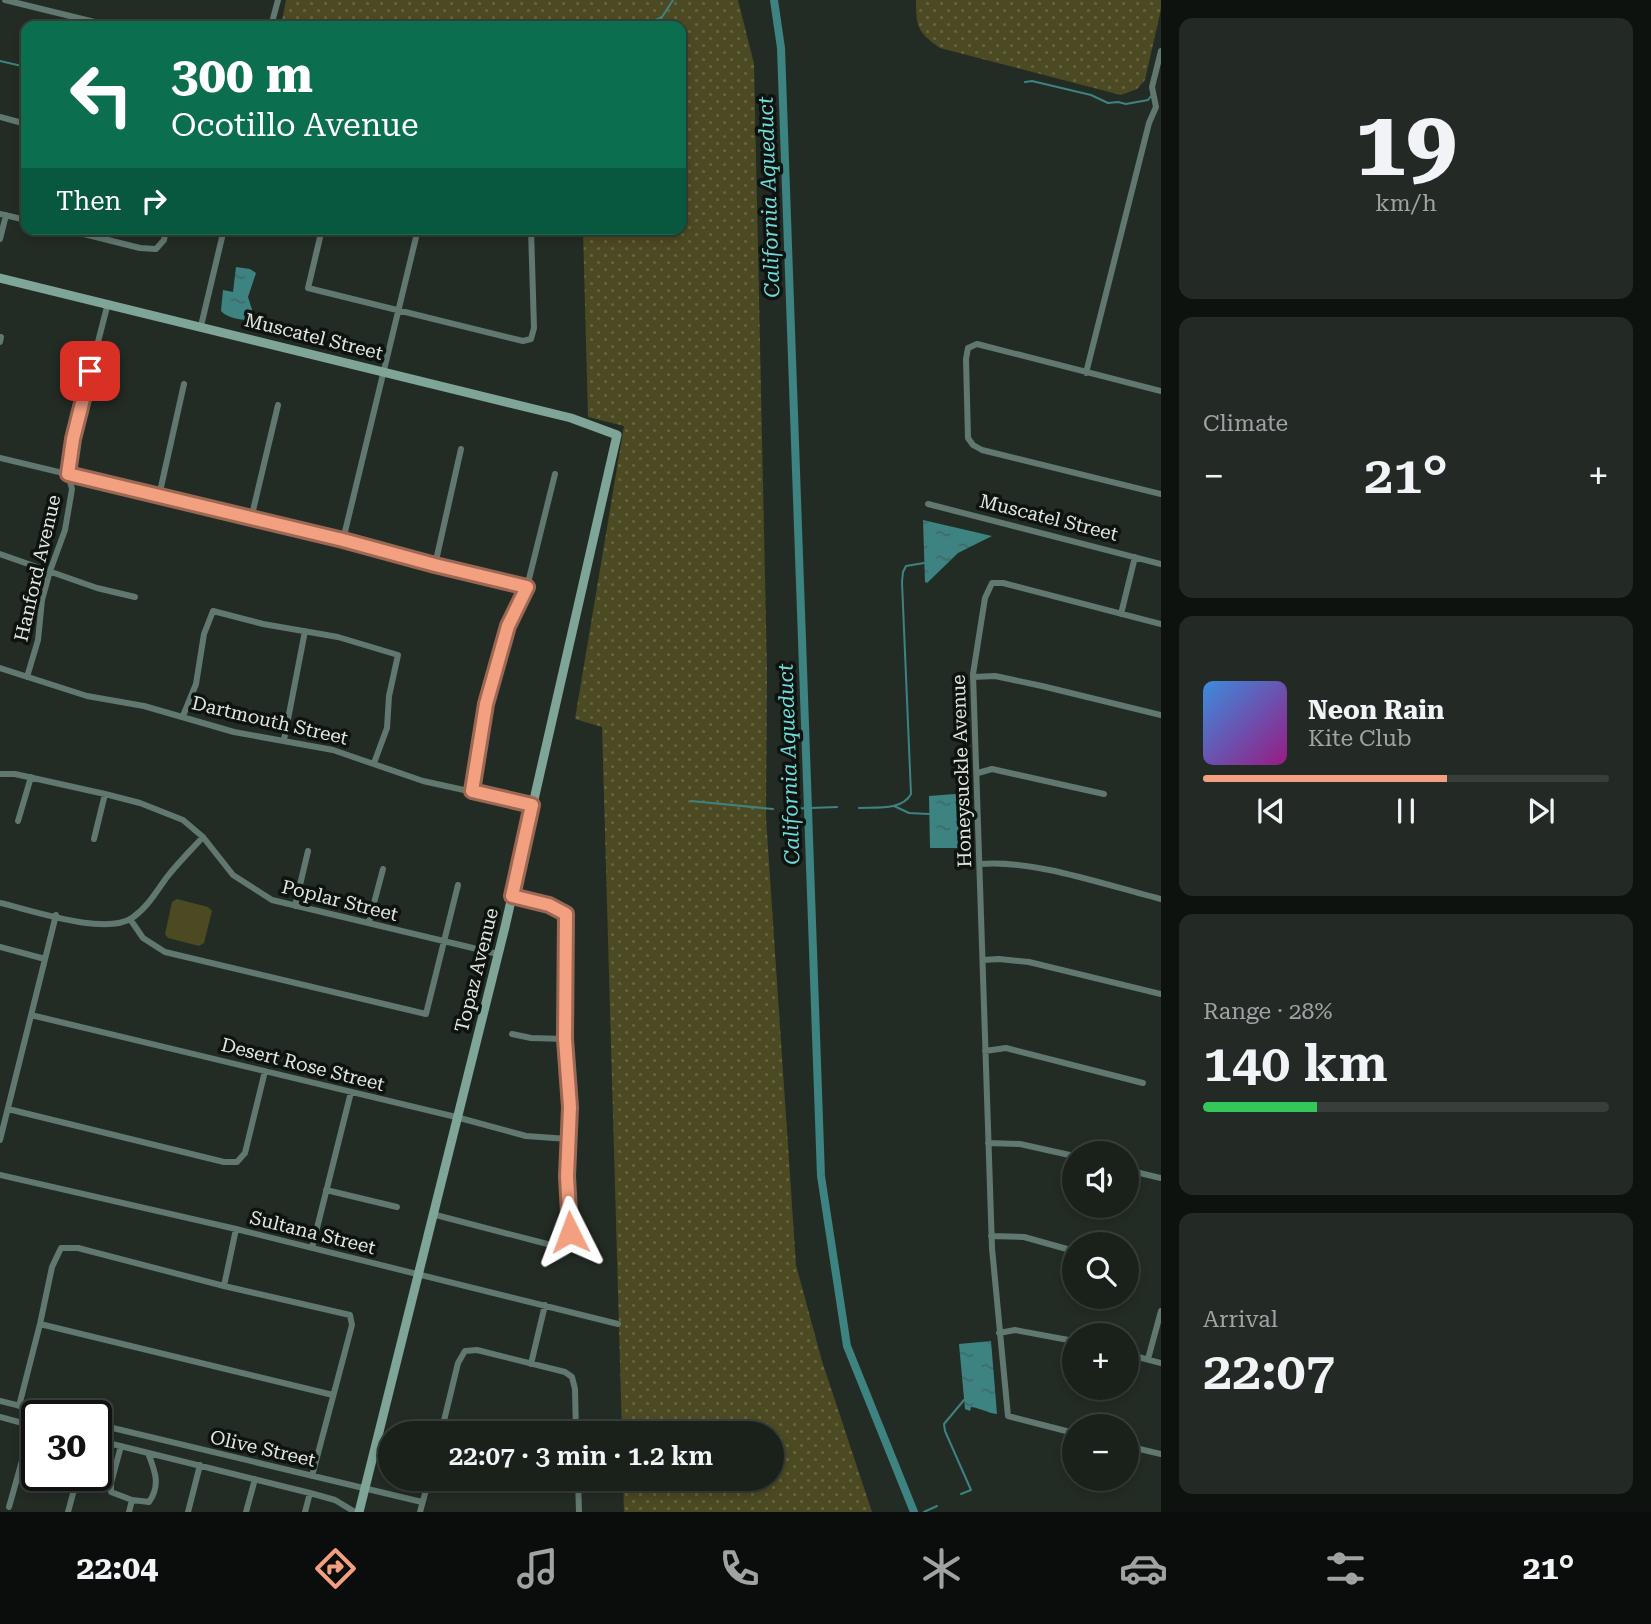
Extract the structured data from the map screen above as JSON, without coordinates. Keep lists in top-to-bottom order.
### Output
{
  "streets": {
    "street": [
      "Muscatel Street",
      "Hanford Avenue",
      "Dartmouth Street",
      "Honeysuckle Avenue",
      "Poplar Street",
      "Topaz Avenue",
      "Desert Rose Street",
      "Sultana Street",
      "Olive Street"
    ]
  },
  "crossings": [
    ["Muscatel Street", "Hanford Avenue"],
    ["Muscatel Street", "Topaz Avenue"],
    ["Hanford Avenue", "Dartmouth Street"],
    ["Dartmouth Street", "Topaz Avenue"],
    ["Poplar Street", "Topaz Avenue"],
    ["Topaz Avenue", "Desert Rose Street"],
    ["Topaz Avenue", "Sultana Street"],
    ["Topaz Avenue", "Olive Street"]
  ],
  "water": ["California Aqueduct"],
  "page": {
    "tile": [
      ["19", "km/h"],
      "Climate",
      ["Range · 28%", "140 km"],
      ["Arrival", "22:07"]
    ],
    "turn": ["300 m", "Ocotillo Avenue"],
    "then": "Then",
    "heat": ["−", "21°", "+"],
    "song": ["Neon Rain", "Kite Club"],
    "map_buttons": ["+", "−"],
    "limit": "30",
    "trip": "22:07 · 3 min · 1.2 km",
    "tabs": ["22:04", "21°"]
  }
}
